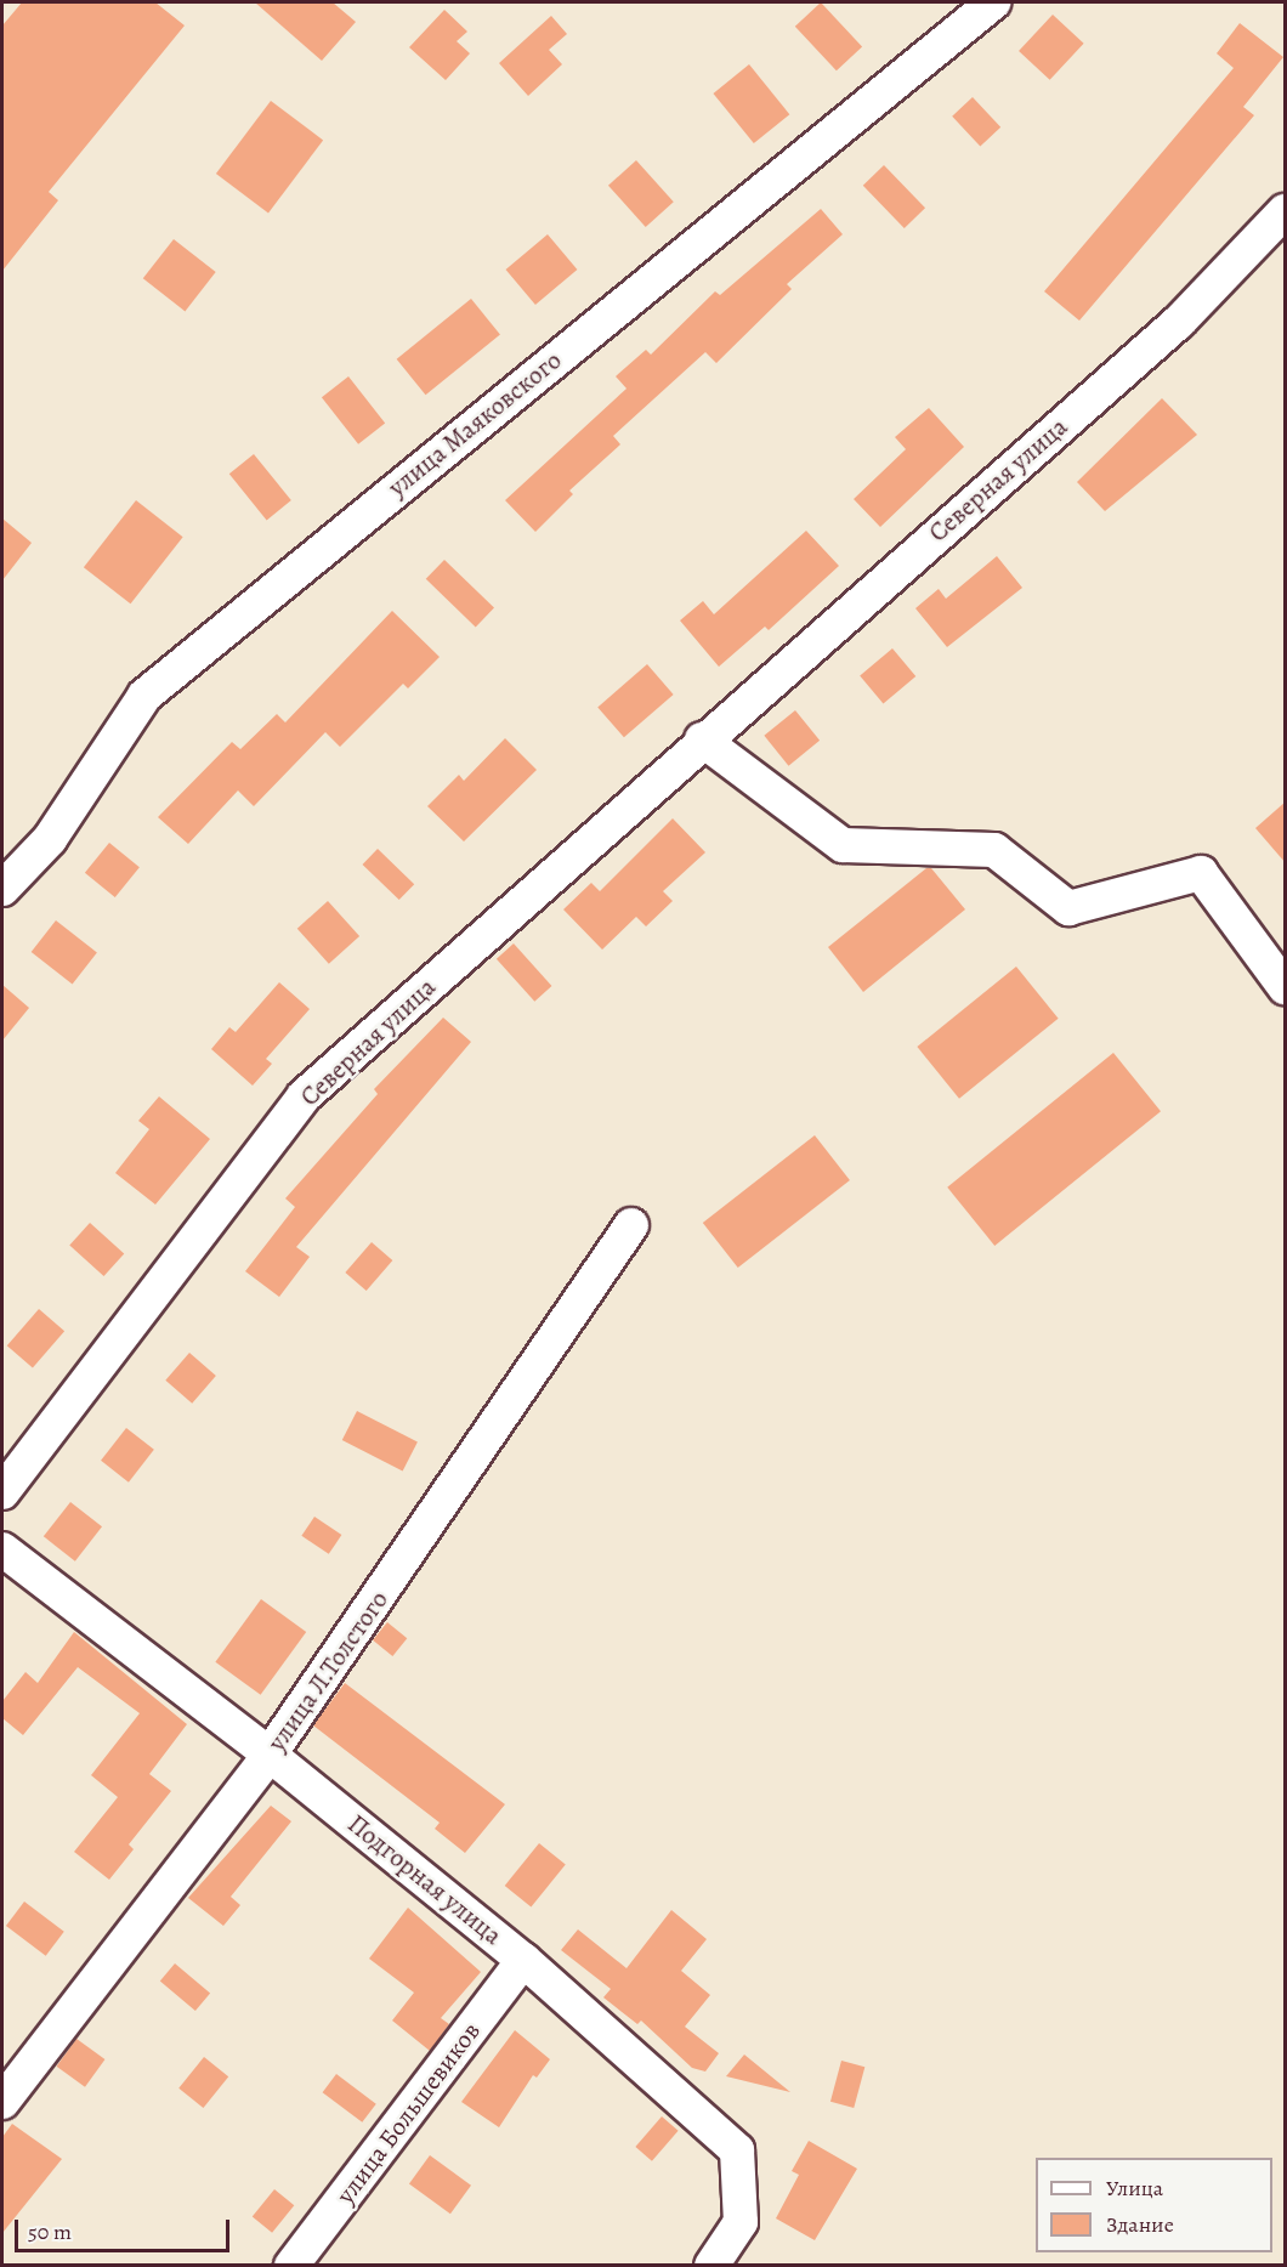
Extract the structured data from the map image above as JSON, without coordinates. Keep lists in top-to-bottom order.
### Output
{
  "streets": {
    "street": [
      "улица Маяковского",
      "Северная улица",
      "улица Л.Толстого",
      "Подгорная улица",
      "улица Большевиков"
    ]
  },
  "crossings": [
    ["улица Л.Толстого", "Подгорная улица"],
    ["Подгорная улица", "улица Большевиков"]
  ],
  "legend": ["Улица", "Здание"],
  "scale_bar": "50 m"
}
